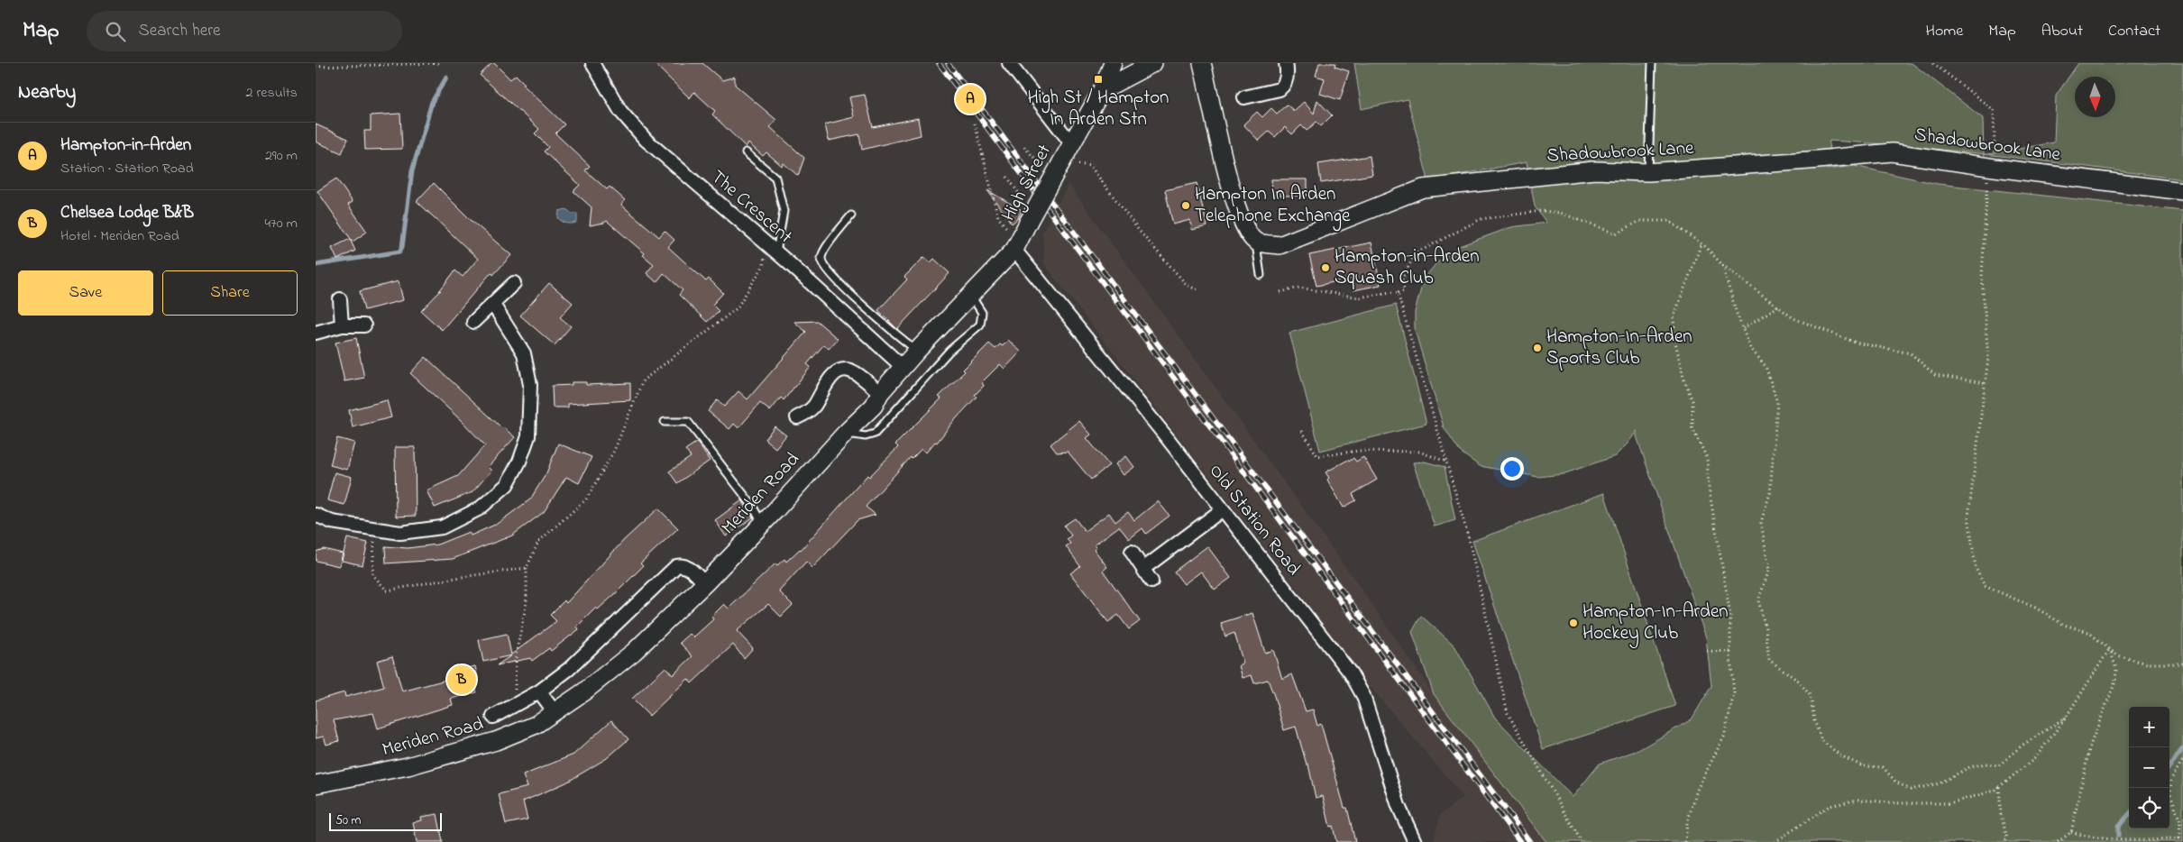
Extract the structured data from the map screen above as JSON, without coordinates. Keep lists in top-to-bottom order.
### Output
{
  "streets": {
    "street": [
      "Shadowbrook Lane",
      "High Street",
      "The Crescent",
      "Meriden Road",
      "Old Station Road"
    ]
  },
  "crossings": [
    ["High Street", "Meriden Road"],
    ["High Street", "Old Station Road"],
    ["The Crescent", "Meriden Road"],
    ["Meriden Road", "Old Station Road"]
  ],
  "places": {
    "transit": ["High St / Hampton In Arden Stn"],
    "other": [
      "Hampton In Arden Telephone Exchange",
      "Hampton-in-Arden Squash Club",
      "Hampton-In-Arden Sports Club",
      "Hampton-In-Arden Hockey Club"
    ]
  },
  "scale_bar": "50 m",
  "north": "bottom",
  "page": {
    "header": "Map",
    "search": "Search here",
    "nav": [
      "Home",
      "Map",
      "About",
      "Contact"
    ],
    "heading": ["Nearby", "2 results"],
    "pins": ["A", "B"],
    "list": [
      {
        "mark": "A",
        "name": "Hampton-in-Arden",
        "note": "Station · Station Road",
        "value": "290 m"
      },
      {
        "mark": "B",
        "name": "Chelsea Lodge B&B",
        "note": "Hotel · Meriden Road",
        "value": "470 m"
      }
    ],
    "buttons": ["Save", "Share"],
    "map_buttons": ["+", "−"],
    "scale": "50 m"
  }
}
